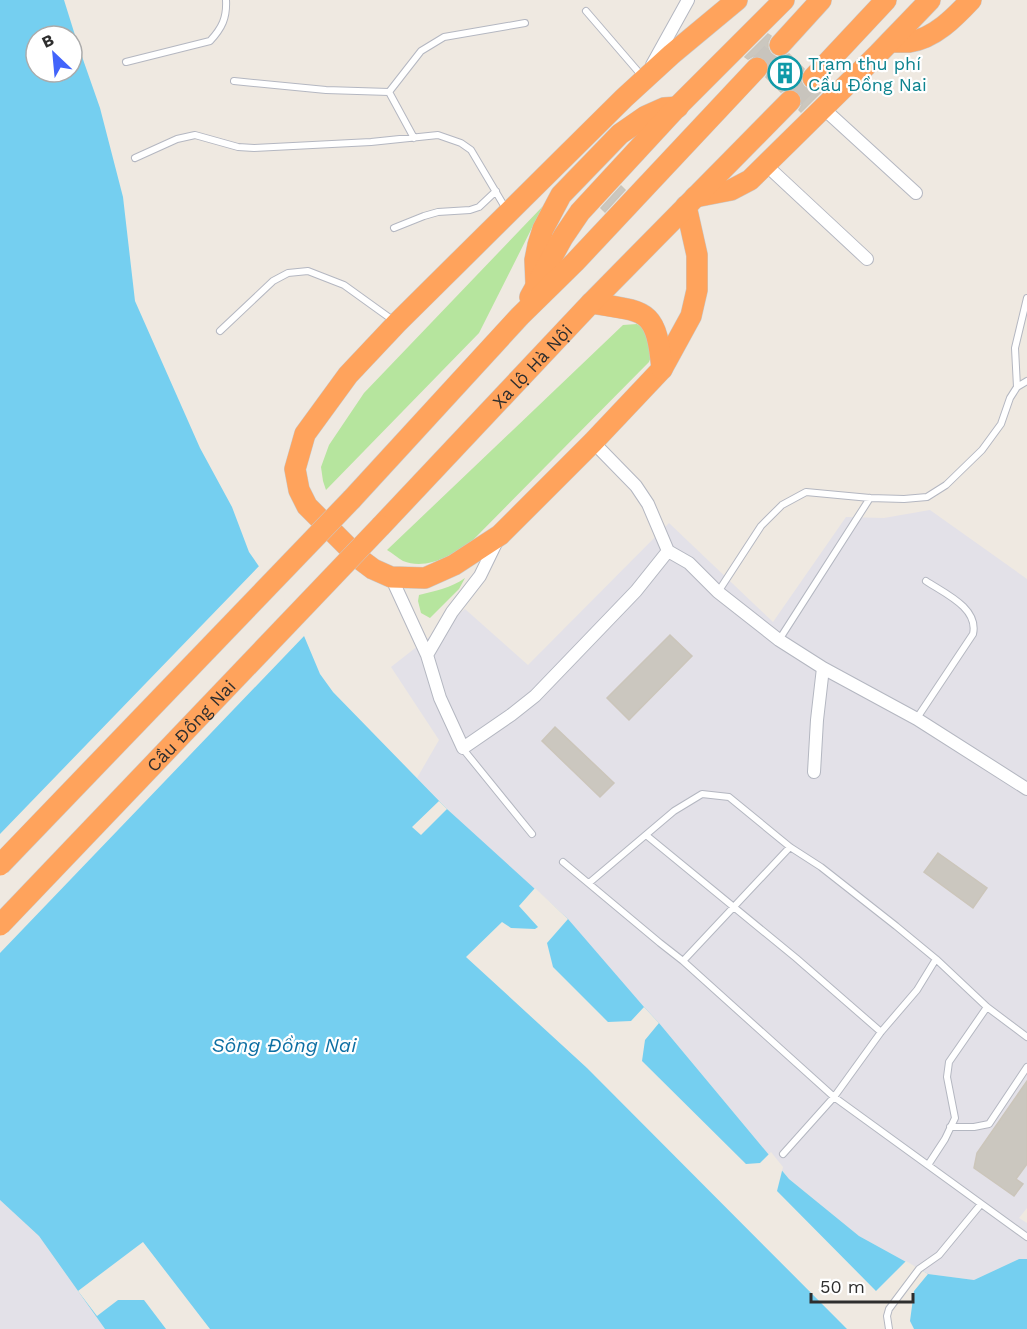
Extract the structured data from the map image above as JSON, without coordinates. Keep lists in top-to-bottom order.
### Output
{
  "streets": {
    "highway": ["Xa lộ Hà Nội", "Cầu Đồng Nai"]
  },
  "crossings": [
    ["Xa lộ Hà Nội", "Cầu Đồng Nai"]
  ],
  "water": ["Sông Đồng Nai"],
  "places": {
    "building": ["Trạm thu phí Cầu Đồng Nai"]
  },
  "scale_bar": "50 m",
  "north": "top left"
}
